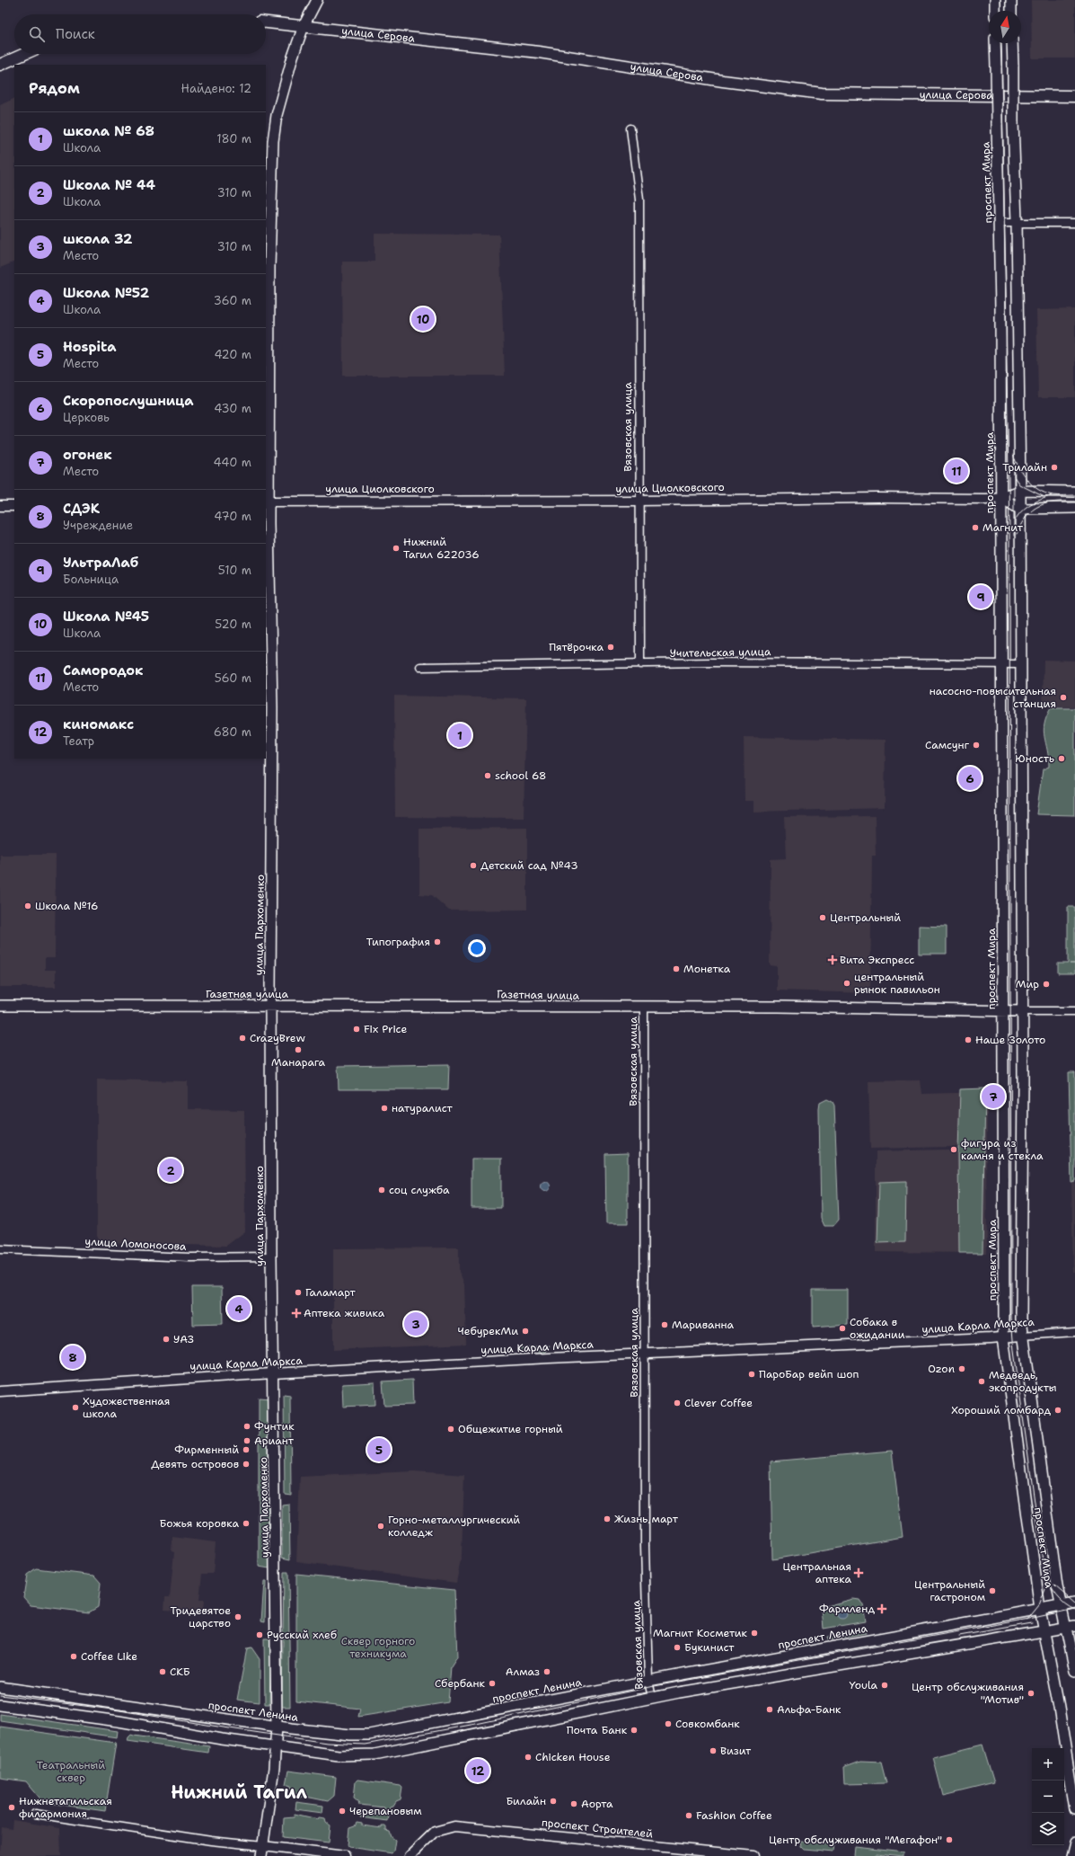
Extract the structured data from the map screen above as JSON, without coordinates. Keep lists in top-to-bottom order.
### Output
{
  "streets": {
    "main road": [
      "улица Серова",
      "проспект Мира",
      "улица Циолковского",
      "улица Пархоменко",
      "Газетная улица",
      "проспект Ленина"
    ],
    "street": [
      "Вязовская улица",
      "Учительская улица",
      "улица Ломоносова",
      "улица Карла Маркса",
      "проспект Строителей"
    ]
  },
  "crossings": [
    ["улица Серова", "улица Пархоменко"],
    ["проспект Мира", "улица Циолковского"],
    ["проспект Мира", "Учительская улица"],
    ["проспект Мира", "Газетная улица"],
    ["проспект Мира", "улица Карла Маркса"],
    ["проспект Мира", "проспект Ленина"],
    ["Вязовская улица", "улица Циолковского"],
    ["Вязовская улица", "Учительская улица"],
    ["Вязовская улица", "Газетная улица"],
    ["Вязовская улица", "улица Карла Маркса"],
    ["Вязовская улица", "проспект Ленина"],
    ["улица Циолковского", "улица Пархоменко"],
    ["улица Пархоменко", "Газетная улица"],
    ["улица Пархоменко", "улица Ломоносова"],
    ["улица Пархоменко", "улица Карла Маркса"],
    ["улица Пархоменко", "проспект Ленина"]
  ],
  "districts": ["Нижний Тагил"],
  "parks": ["Сквер горного техникума", "Театральный сквер"],
  "places": {
    "other": [
      "Трилайн",
      "Магнит",
      "Нижний Тагил 622036",
      "Пятёрочка",
      "насосно-повысительная станция",
      "Самсунг",
      "Юность",
      "school 68",
      "Детский сад №43",
      "Школа №16",
      "Центральный",
      "Типография",
      "Монетка",
      "центральный рынок павильон",
      "Мир",
      "Fix Price",
      "CrazyBrew",
      "Наше Золото",
      "Манарага",
      "натуралист",
      "фигура из камня и стекла",
      "соц служба",
      "Галамарт",
      "Мариванна",
      "Собака в ожидании",
      "ЧебурекМи",
      "УАЗ",
      "Ozon",
      "ПароБар вейп шоп",
      "Медведь, экопродукты",
      "Clever Coffee",
      "Художественная школа",
      "Хороший ломбард",
      "Фунтик",
      "Общежитие горный",
      "Ариант",
      "Фирменный",
      "Девять островов",
      "Жизнь март",
      "Божья коровка",
      "Горно-металлургический колледж",
      "Центральный гастроном",
      "Тридевятое царство",
      "Магнит Косметик",
      "Русский хлеб",
      "Букинист",
      "Coffee Like",
      "СКБ",
      "Алмаз",
      "Сбербанк",
      "Youla",
      "Центр обслуживания \"Мотив\"",
      "Альфа-Банк",
      "Совкомбанк",
      "Почта Банк",
      "Визит",
      "Chicken House",
      "Билайн",
      "Аорта",
      "Нижнетагильская филармония",
      "Черепановым",
      "Fashion Coffee",
      "Центр обслуживания \"Мегафон\""
    ],
    "health": [
      "Вита Экспресс",
      "Аптека живика",
      "Центральная аптека",
      "Фармленд"
    ]
  },
  "north": "top",
  "page": {
    "search": "Поиск",
    "heading": ["Рядом", "Найдено: 12"],
    "list": [
      {
        "mark": "1",
        "name": "школа № 68",
        "note": "Школа",
        "value": "180 m"
      },
      {
        "mark": "2",
        "name": "Школа № 44",
        "note": "Школа",
        "value": "310 m"
      },
      {
        "mark": "3",
        "name": "школа 32",
        "note": "Место",
        "value": "310 m"
      },
      {
        "mark": "4",
        "name": "Школа №52",
        "note": "Школа",
        "value": "360 m"
      },
      {
        "mark": "5",
        "name": "Hospita",
        "note": "Место",
        "value": "420 m"
      },
      {
        "mark": "6",
        "name": "Скоропослушница",
        "note": "Церковь",
        "value": "430 m"
      },
      {
        "mark": "7",
        "name": "огонек",
        "note": "Место",
        "value": "440 m"
      },
      {
        "mark": "8",
        "name": "СДЭК",
        "note": "Учреждение",
        "value": "470 m"
      },
      {
        "mark": "9",
        "name": "УльтраЛаб",
        "note": "Больница",
        "value": "510 m"
      },
      {
        "mark": "10",
        "name": "Школа №45",
        "note": "Школа",
        "value": "520 m"
      },
      {
        "mark": "11",
        "name": "Самородок",
        "note": "Место",
        "value": "560 m"
      },
      {
        "mark": "12",
        "name": "киномакс",
        "note": "Театр",
        "value": "680 m"
      }
    ],
    "pins": [
      "10",
      "11",
      "9",
      "1",
      "6",
      "7",
      "2",
      "4",
      "3",
      "8",
      "5",
      "12"
    ],
    "map_buttons": ["+", "−"]
  }
}
